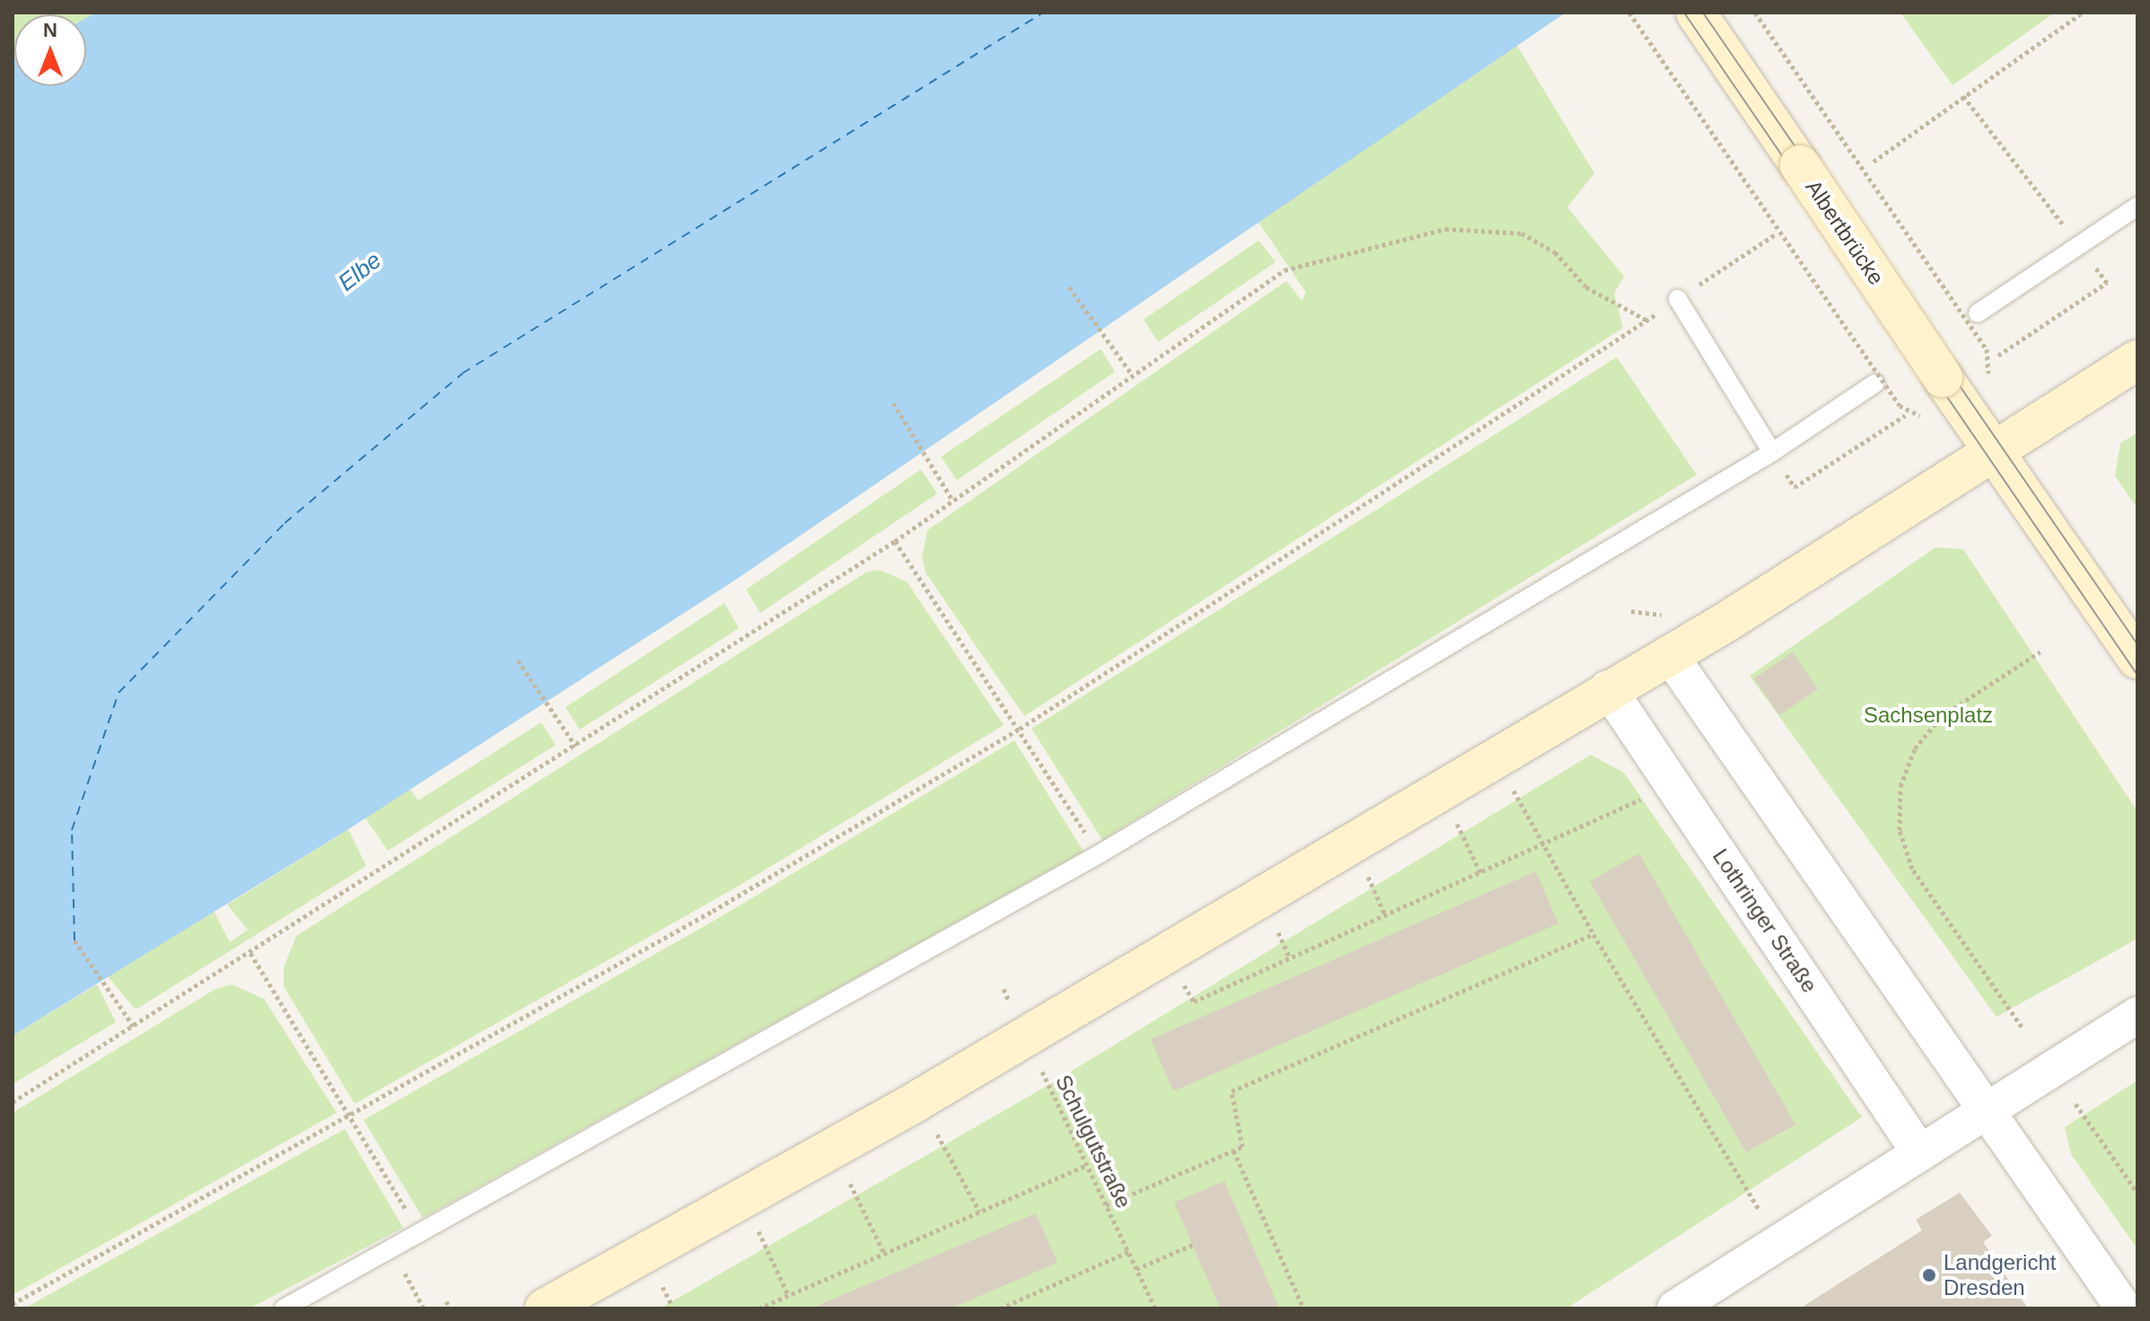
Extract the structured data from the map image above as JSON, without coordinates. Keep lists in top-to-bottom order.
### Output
{
  "streets": {
    "main road": ["Albertbrücke"],
    "street": ["Lothringer Straße"],
    "path": ["Schulgutstraße"]
  },
  "water": ["Elbe"],
  "parks": ["Sachsenplatz"],
  "places": ["Landgericht Dresden"],
  "north": "top"
}
